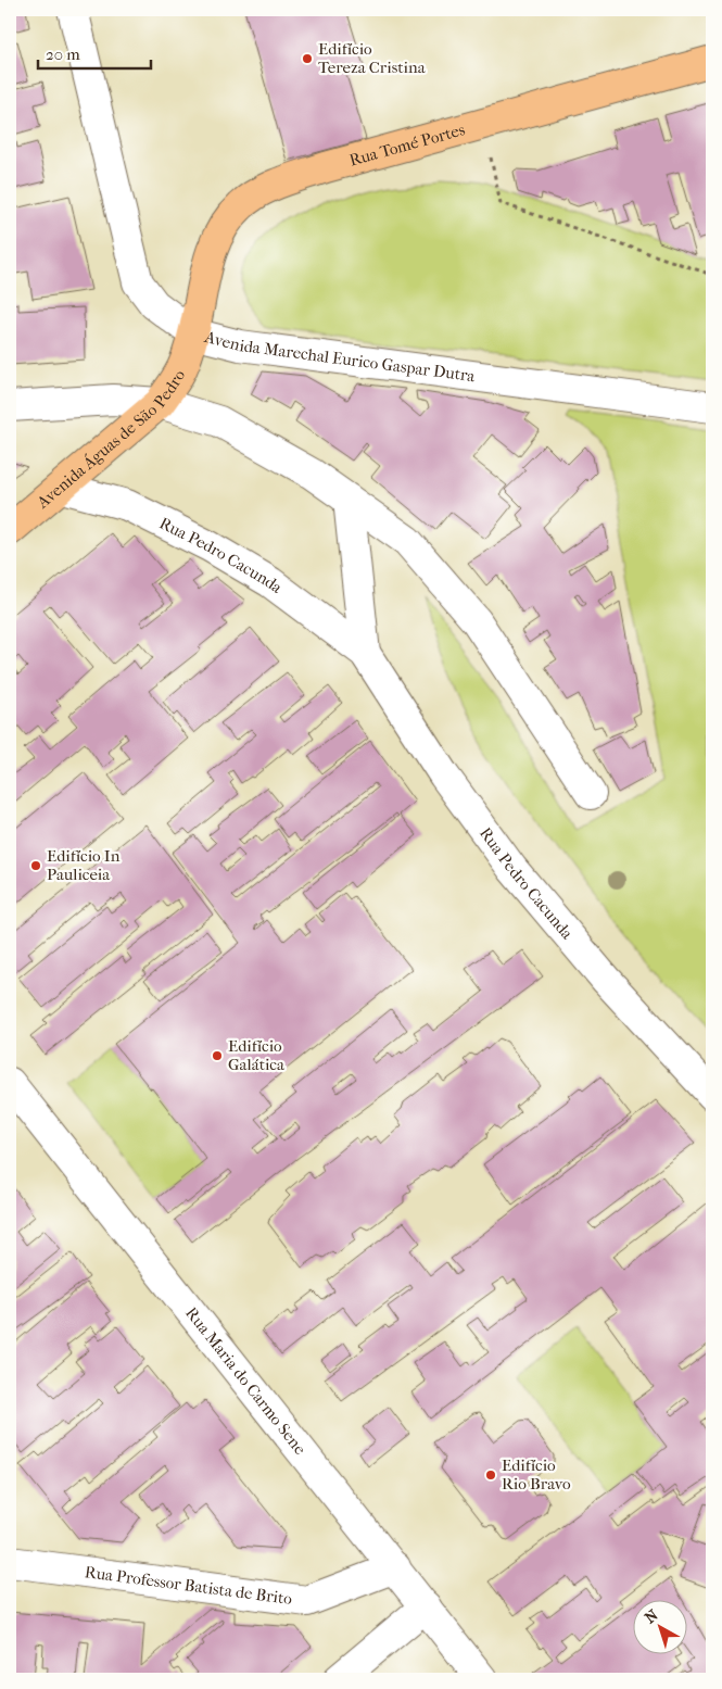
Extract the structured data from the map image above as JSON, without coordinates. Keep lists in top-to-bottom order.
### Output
{
  "streets": {
    "main road": ["Rua Tomé Portes", "Avenida Águas de São Pedro"],
    "street": [
      "Avenida Marechal Eurico Gaspar Dutra",
      "Rua Pedro Cacunda",
      "Rua Maria do Carmo Sene",
      "Rua Professor Batista de Brito"
    ]
  },
  "crossings": [
    ["Rua Tomé Portes", "Avenida Marechal Eurico Gaspar Dutra"],
    ["Rua Tomé Portes", "Avenida Águas de São Pedro"],
    ["Avenida Marechal Eurico Gaspar Dutra", "Avenida Águas de São Pedro"],
    ["Avenida Águas de São Pedro", "Rua Pedro Cacunda"],
    ["Rua Maria do Carmo Sene", "Rua Professor Batista de Brito"]
  ],
  "places": [
    "Edifício Tereza Cristina",
    "Edifício In Pauliceia",
    "Edifício Galática",
    "Edifício Rio Bravo"
  ],
  "scale_bar": "20 m",
  "north": "top left"
}
